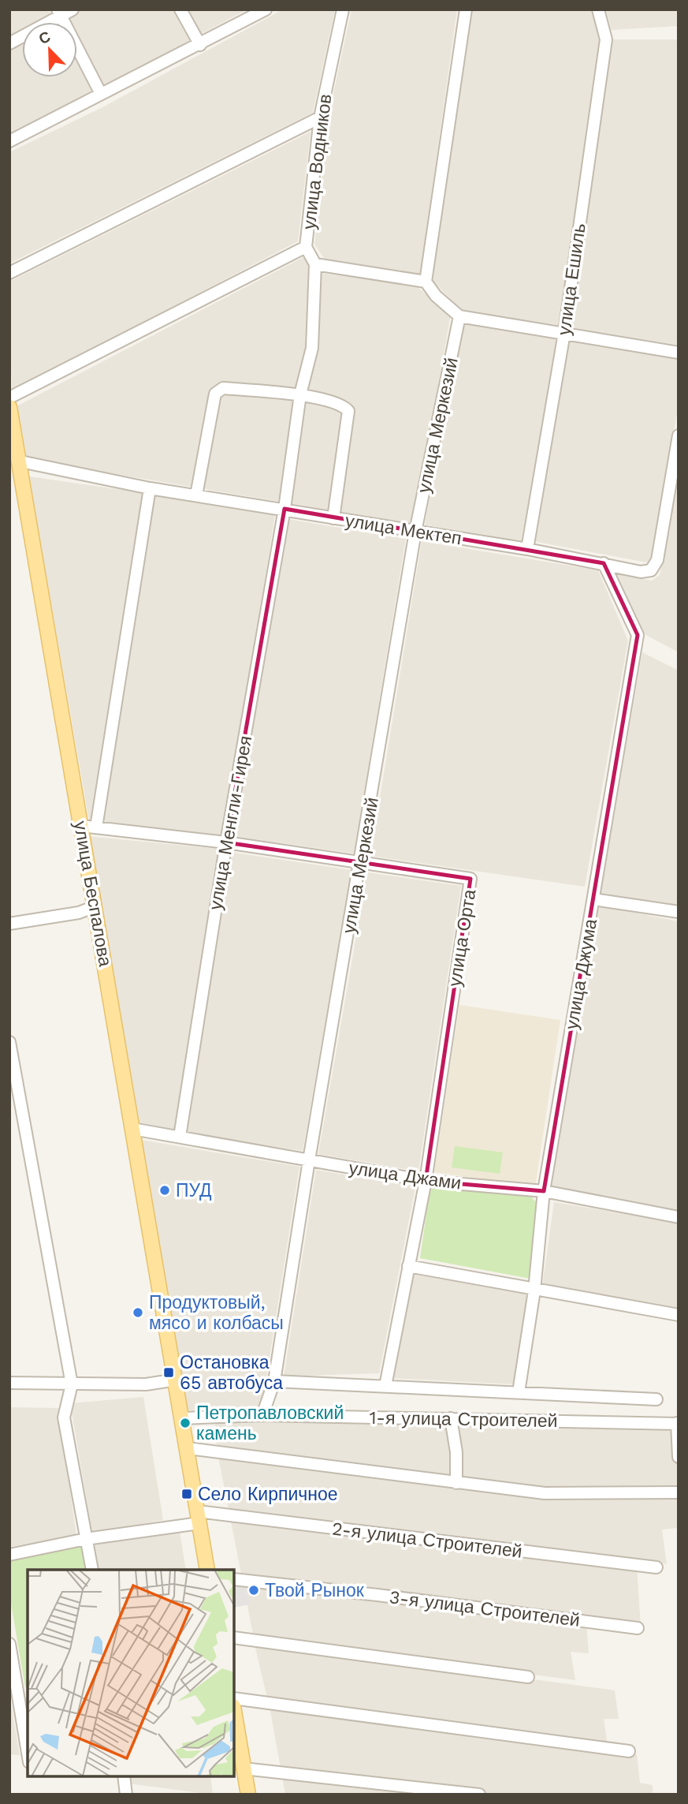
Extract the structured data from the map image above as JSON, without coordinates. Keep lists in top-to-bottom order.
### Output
{
  "streets": {
    "main road": ["улица Беспалова"],
    "street": [
      "улица Водников",
      "улица Ешиль",
      "улица Меркезий",
      "улица Мектеп",
      "улица Менгли-Гирея",
      "улица Орта",
      "улица Джума",
      "улица Джами",
      "1-я улица Строителей",
      "2-я улица Строителей",
      "3-я улица Строителей"
    ]
  },
  "crossings": [
    ["улица Ешиль", "улица Мектеп"],
    ["улица Меркезий", "улица Мектеп"],
    ["улица Меркезий", "улица Орта"],
    ["улица Меркезий", "улица Джами"],
    ["улица Меркезий", "1-я улица Строителей"],
    ["улица Мектеп", "улица Менгли-Гирея"],
    ["улица Мектеп", "улица Беспалова"],
    ["улица Мектеп", "улица Джума"],
    ["улица Менгли-Гирея", "улица Орта"],
    ["улица Менгли-Гирея", "улица Джами"],
    ["улица Беспалова", "улица Орта"],
    ["улица Беспалова", "улица Джами"],
    ["улица Беспалова", "1-я улица Строителей"],
    ["улица Беспалова", "2-я улица Строителей"],
    ["улица Орта", "улица Джами"],
    ["улица Джума", "улица Джами"]
  ],
  "places": {
    "other": [
      "ПУД",
      "Продуктовый, мясо и колбасы",
      "Петропавловский камень",
      "Твой Рынок"
    ],
    "transit": ["Остановка 65 автобуса", "Село Кирпичное"]
  },
  "north": "top left"
}
